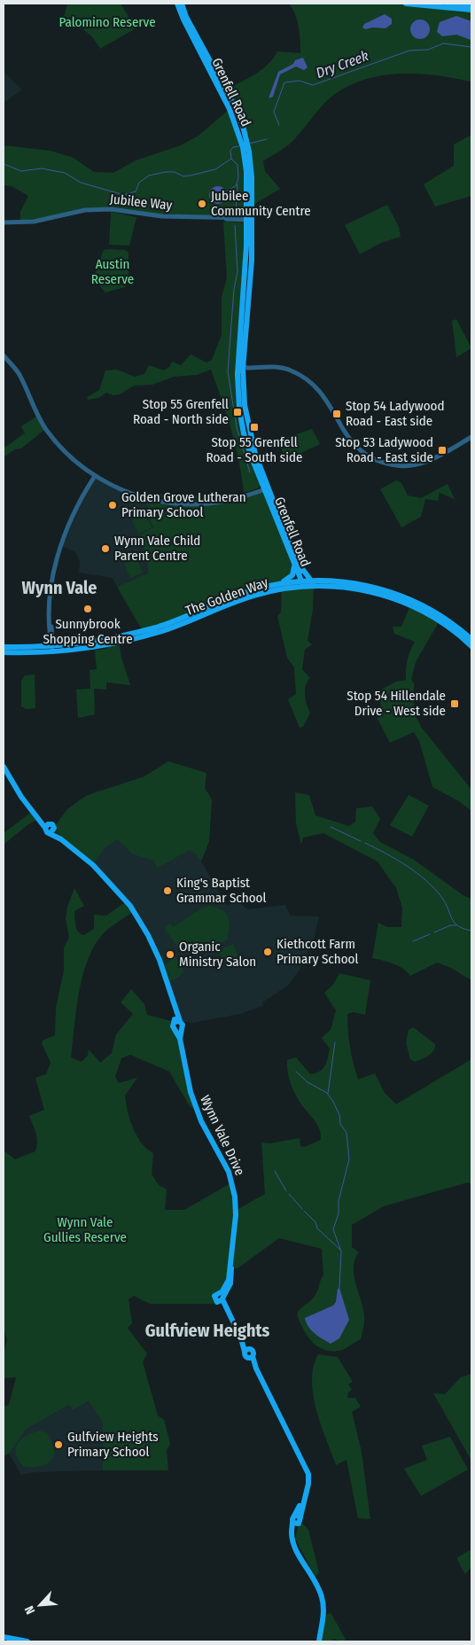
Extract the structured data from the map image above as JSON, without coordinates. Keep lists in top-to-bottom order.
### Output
{
  "streets": {
    "main road": ["Grenfell Road", "The Golden Way", "Wynn Vale Drive"],
    "street": ["Jubilee Way"]
  },
  "crossings": [
    ["Grenfell Road", "Jubilee Way"],
    ["Grenfell Road", "The Golden Way"]
  ],
  "districts": ["Wynn Vale", "Gulfview Heights"],
  "water": ["Dry Creek"],
  "parks": ["Palomino Reserve", "Austin Reserve", "Wynn Vale Gullies Reserve"],
  "places": {
    "other": [
      "Jubilee Community Centre",
      "Golden Grove Lutheran Primary School",
      "Wynn Vale Child Parent Centre",
      "Sunnybrook Shopping Centre",
      "King's Baptist Grammar School",
      "Kiethcott Farm Primary School",
      "Organic Ministry Salon",
      "Gulfview Heights Primary School"
    ],
    "transit": [
      "Stop 55 Grenfell Road - North side",
      "Stop 54 Ladywood Road - East side",
      "Stop 55 Grenfell Road - South side",
      "Stop 53 Ladywood Road - East side",
      "Stop 54 Hillendale Drive - West side"
    ]
  },
  "north": "bottom left"
}
